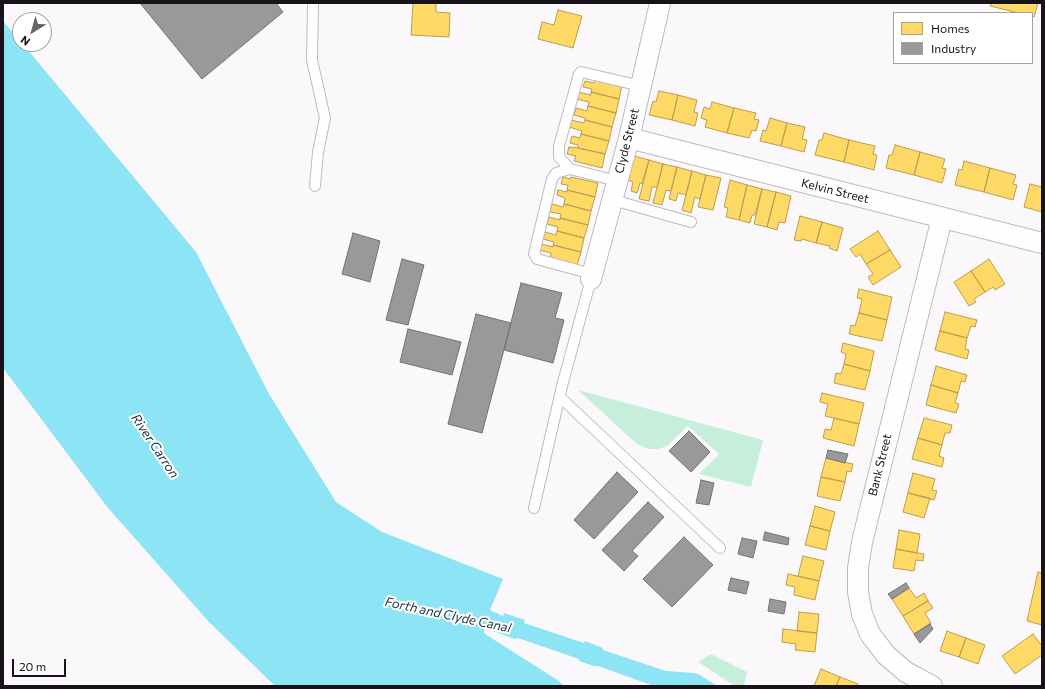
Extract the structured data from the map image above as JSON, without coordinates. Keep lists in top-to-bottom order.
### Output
{
  "streets": {
    "street": ["Clyde Street", "Kelvin Street", "Bank Street"]
  },
  "crossings": [
    ["Clyde Street", "Kelvin Street"],
    ["Kelvin Street", "Bank Street"]
  ],
  "water": ["River Carron", "Forth and Clyde Canal"],
  "legend": ["Homes", "Industry"],
  "scale_bar": "20 m",
  "north": "bottom left"
}
